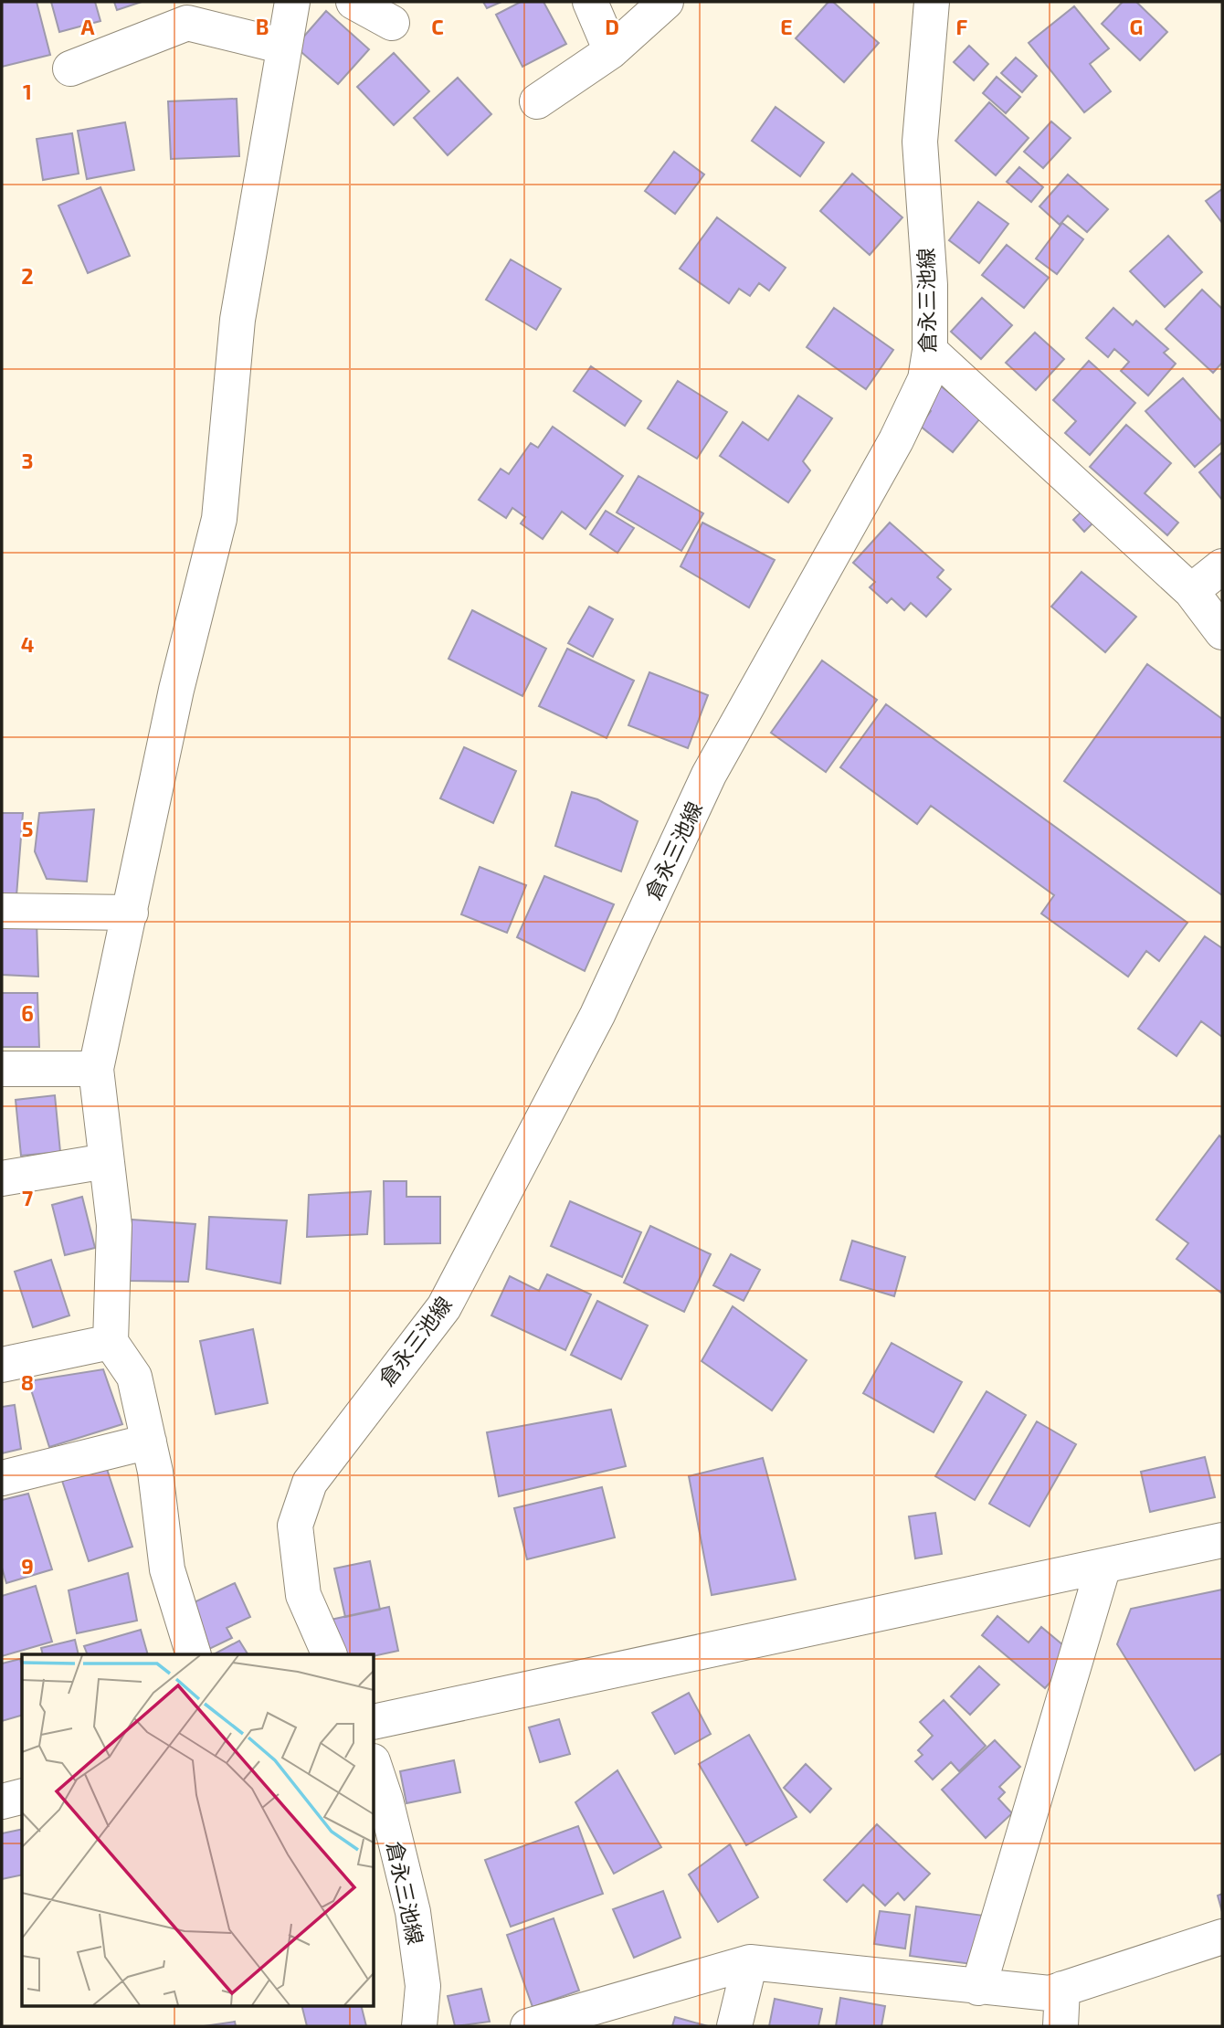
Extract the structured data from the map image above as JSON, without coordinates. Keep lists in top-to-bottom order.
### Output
{
  "streets": {
    "street": ["倉永三池線"]
  },
  "grid": {
    "columns": [
      "A",
      "B",
      "C",
      "D",
      "E",
      "F",
      "G"
    ],
    "rows": [
      "1",
      "2",
      "3",
      "4",
      "5",
      "6",
      "7",
      "8",
      "9"
    ]
  }
}
